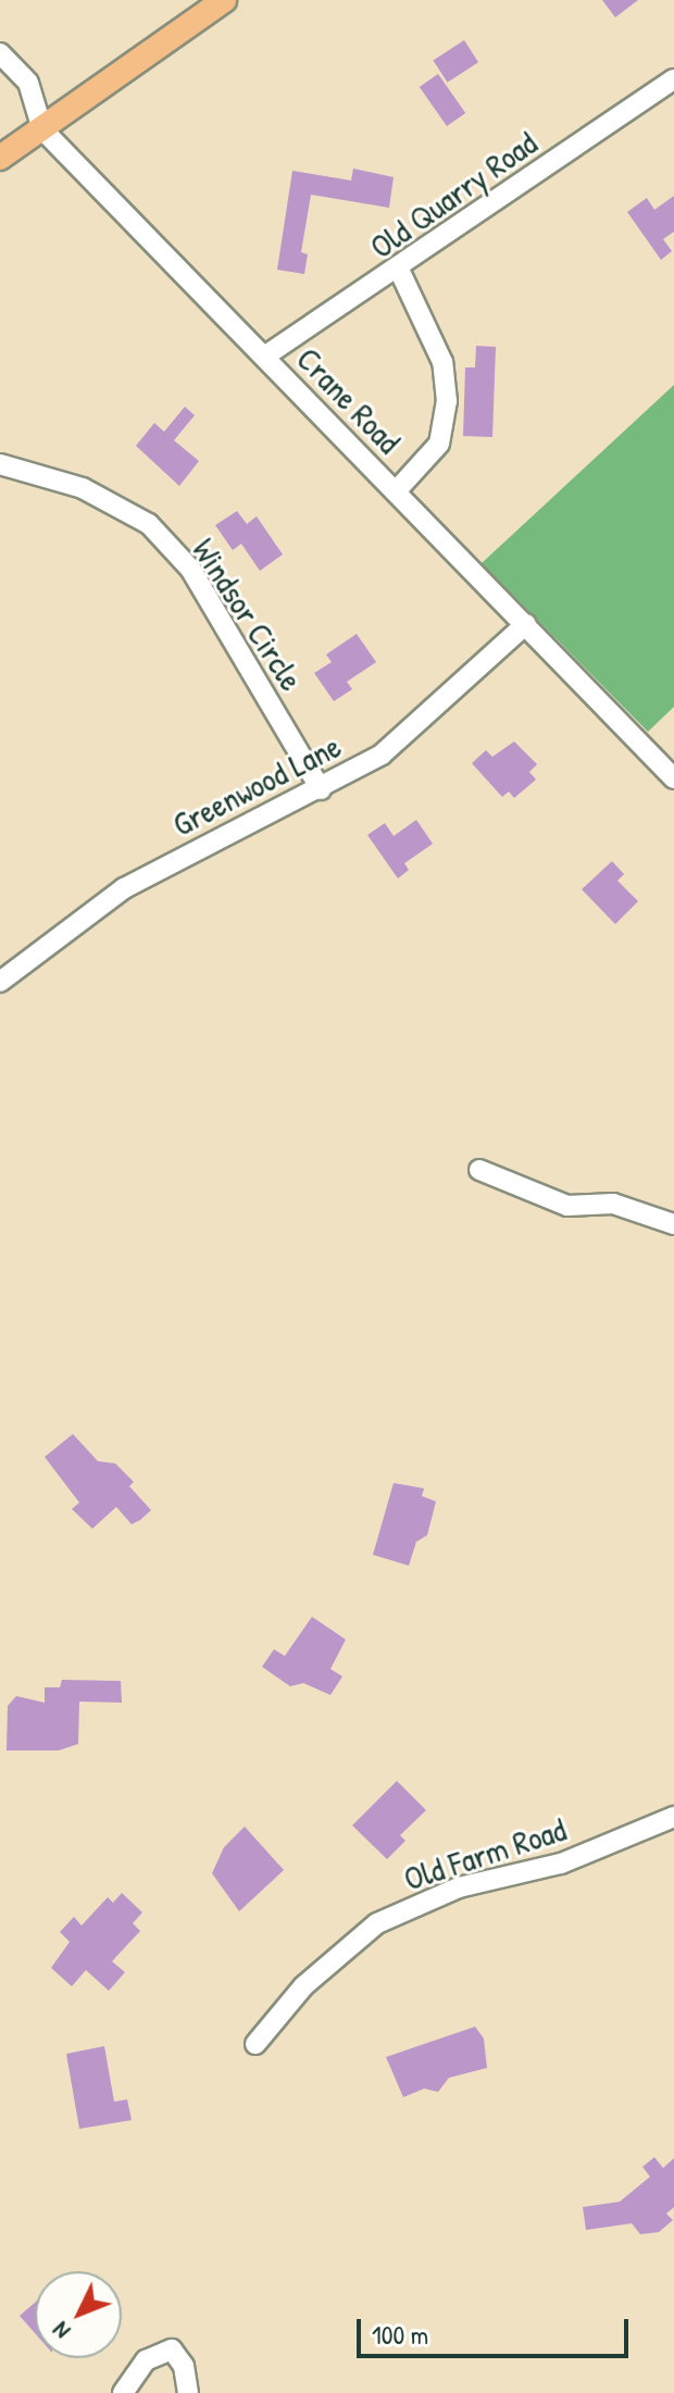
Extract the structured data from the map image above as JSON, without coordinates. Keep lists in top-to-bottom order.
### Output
{
  "streets": {
    "street": [
      "Old Quarry Road",
      "Crane Road",
      "Windsor Circle",
      "Greenwood Lane",
      "Old Farm Road"
    ]
  },
  "crossings": [
    ["Old Quarry Road", "Crane Road"],
    ["Crane Road", "Greenwood Lane"],
    ["Windsor Circle", "Greenwood Lane"]
  ],
  "scale_bar": "100 m",
  "north": "bottom left"
}
